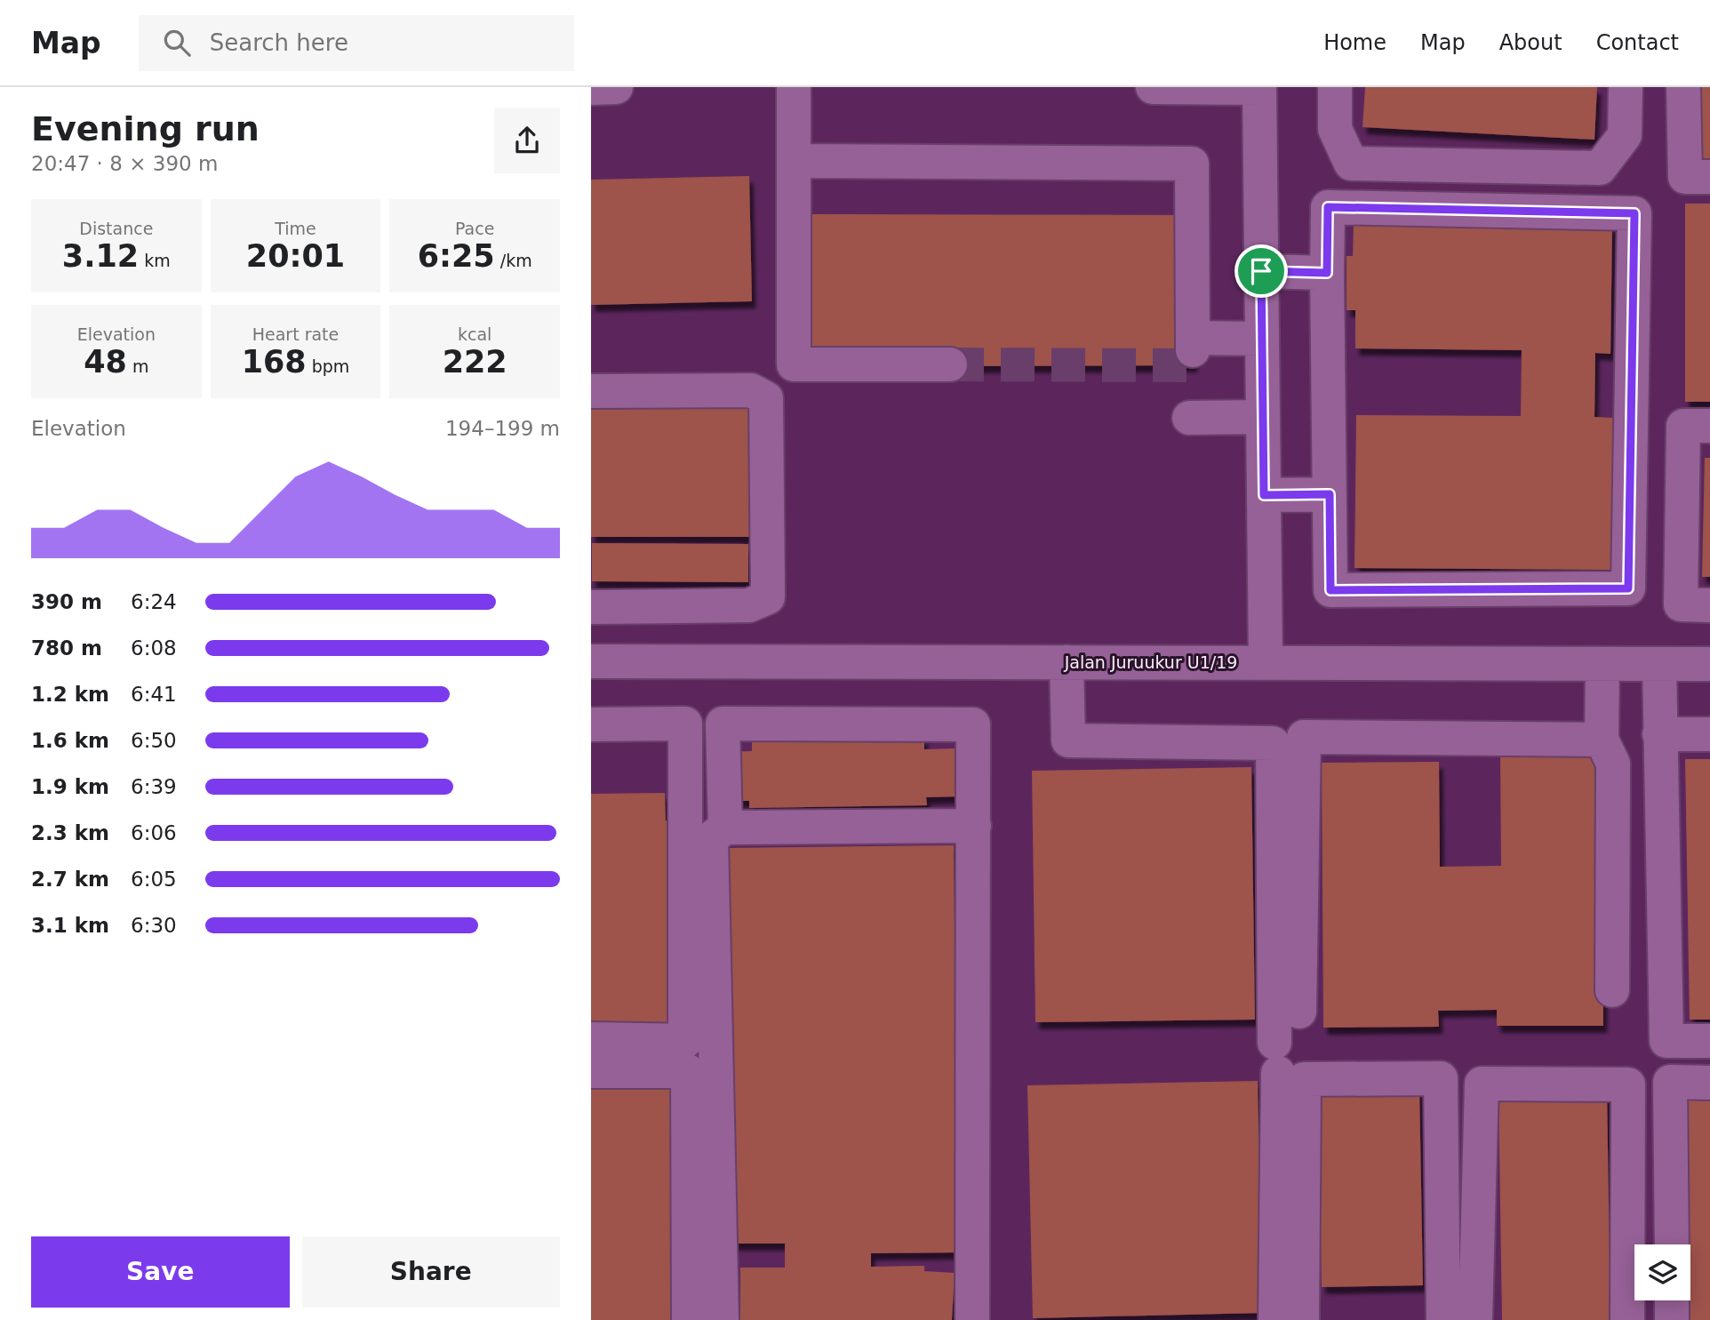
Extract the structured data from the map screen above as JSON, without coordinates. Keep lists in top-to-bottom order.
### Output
{
  "streets": {
    "street": ["Jalan Juruukur U1/19"]
  },
  "page": {
    "header": "Map",
    "search": "Search here",
    "nav": [
      "Home",
      "Map",
      "About",
      "Contact"
    ],
    "heading": ["Evening run", "20:47 · 8 × 390 m"],
    "stats": [
      ["Distance", "3.12 km"],
      ["Time", "20:01"],
      ["Pace", "6:25 /km"],
      ["Elevation", "48 m"],
      ["Heart rate", "168 bpm"],
      ["kcal", "222"]
    ],
    "chart": ["Elevation", "194–199 m"],
    "list": [
      {
        "name": "390 m",
        "note": "6:24"
      },
      {
        "name": "780 m",
        "note": "6:08"
      },
      {
        "name": "1.2 km",
        "note": "6:41"
      },
      {
        "name": "1.6 km",
        "note": "6:50"
      },
      {
        "name": "1.9 km",
        "note": "6:39"
      },
      {
        "name": "2.3 km",
        "note": "6:06"
      },
      {
        "name": "2.7 km",
        "note": "6:05"
      },
      {
        "name": "3.1 km",
        "note": "6:30"
      }
    ],
    "buttons": ["Save", "Share"]
  }
}
